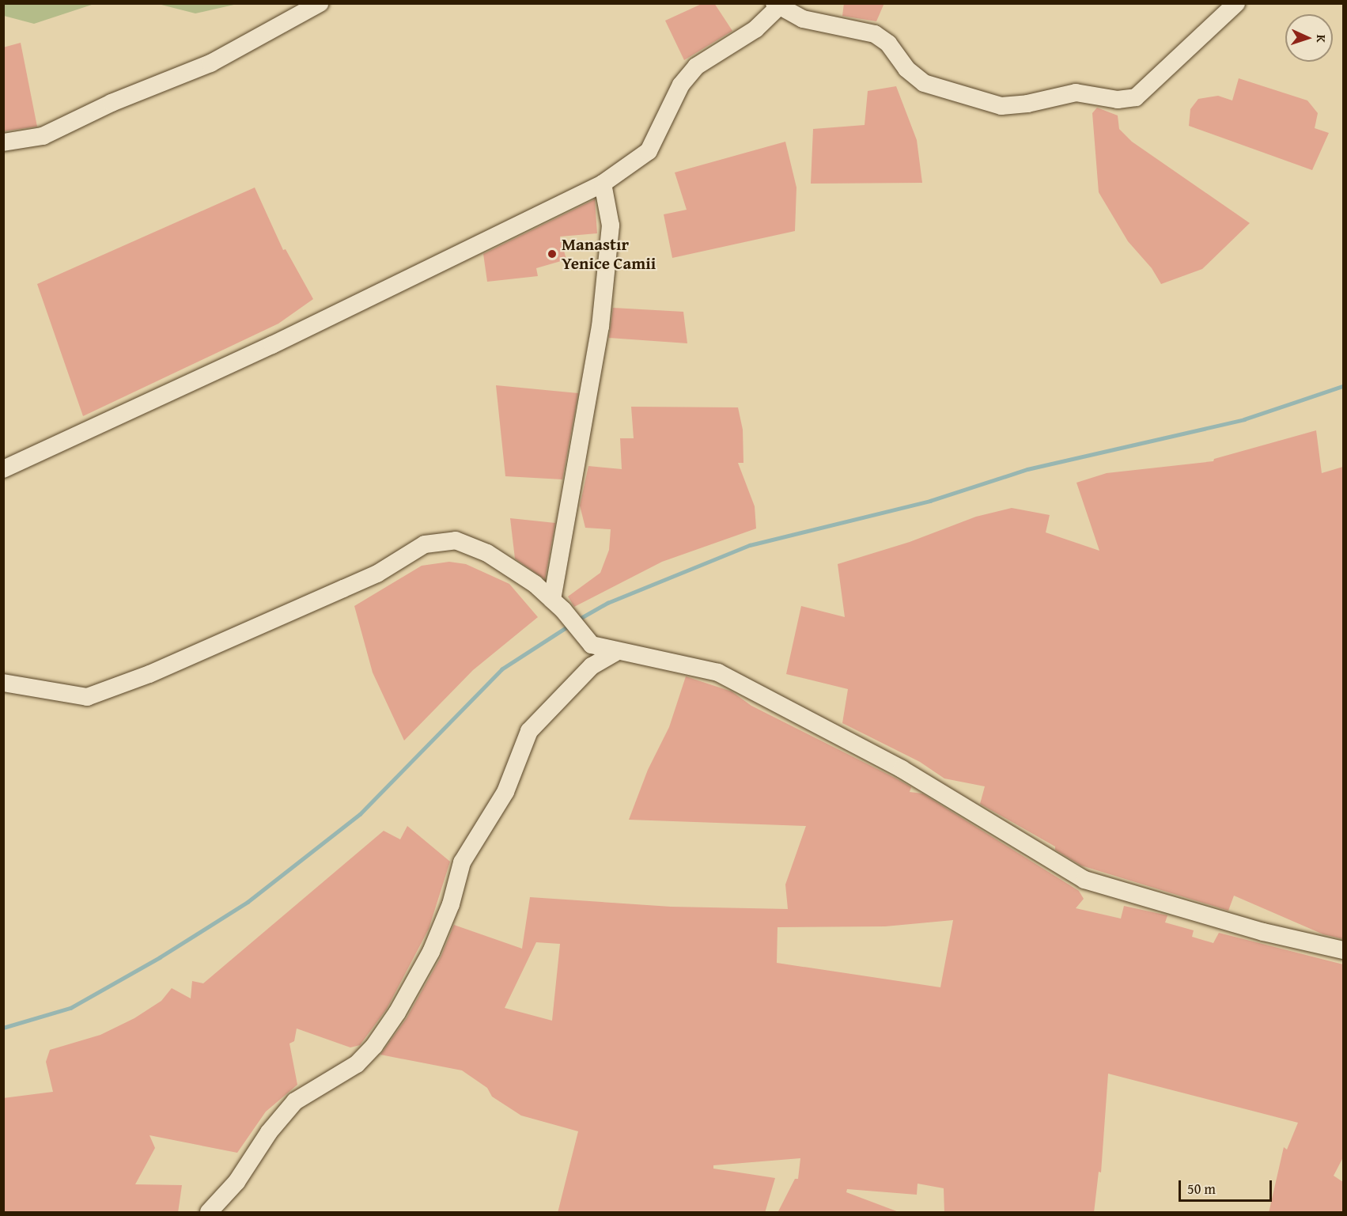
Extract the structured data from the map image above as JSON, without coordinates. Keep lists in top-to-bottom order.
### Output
{
  "places": ["Manastır Yenice Camii"],
  "scale_bar": "50 m",
  "north": "right"
}
